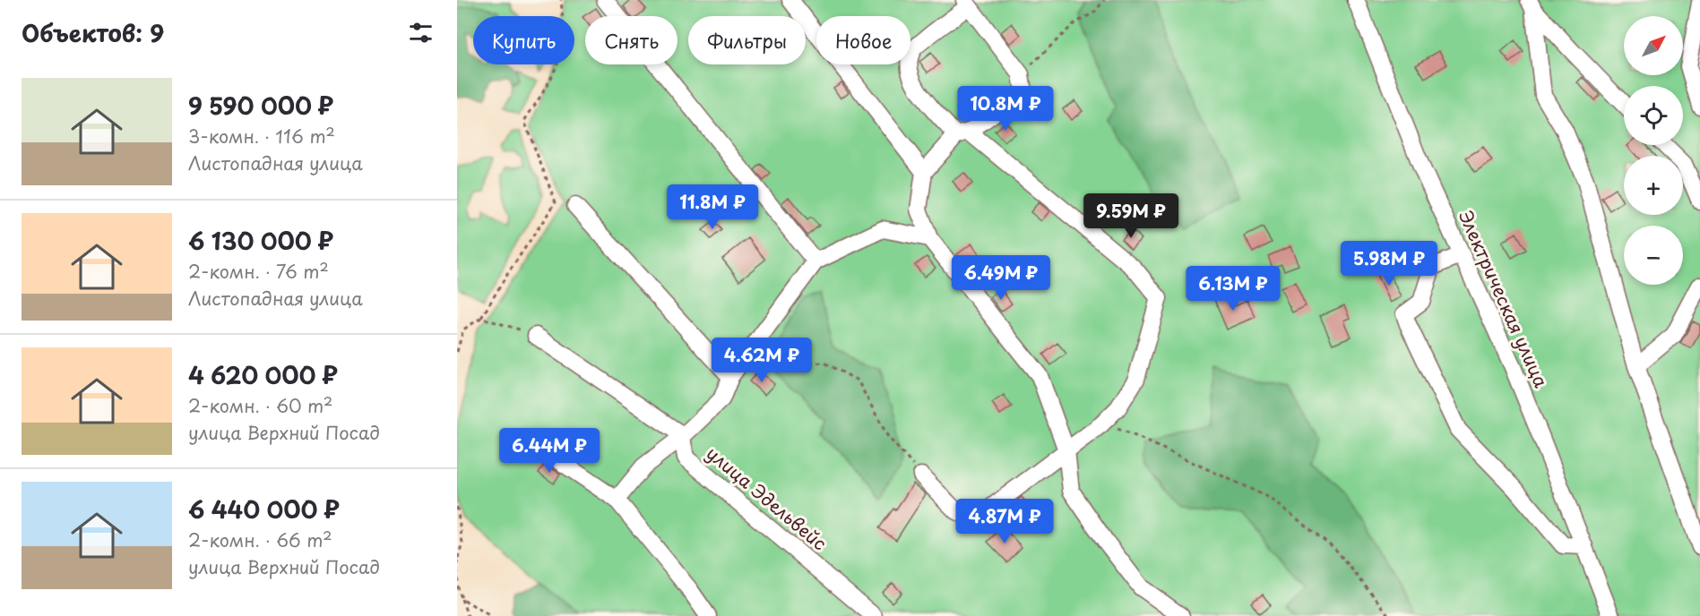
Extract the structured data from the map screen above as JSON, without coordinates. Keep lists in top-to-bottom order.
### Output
{
  "streets": {
    "street": ["Электрическая улица", "улица Эдельвейс"]
  },
  "north": "top right",
  "page": {
    "heading": "Объектов: 9",
    "map_buttons": ["+", "−"],
    "chip": [
      "Купить",
      "Снять",
      "Фильтры",
      "Новое"
    ],
    "list": [
      {
        "name": "9 590 000 ₽",
        "note": "3-комн. · 116 m² · Листопадная улица"
      },
      {
        "name": "6 130 000 ₽",
        "note": "2-комн. · 76 m² · Листопадная улица"
      },
      {
        "name": "4 620 000 ₽",
        "note": "2-комн. · 60 m² · улица Верхний Посад"
      },
      {
        "name": "6 440 000 ₽",
        "note": "2-комн. · 66 m² · улица Верхний Посад"
      }
    ],
    "price": [
      "10.8M ₽",
      "11.8M ₽",
      "9.59M ₽",
      "5.98M ₽",
      "6.49M ₽",
      "6.13M ₽",
      "4.62M ₽",
      "6.44M ₽",
      "4.87M ₽"
    ]
  }
}
